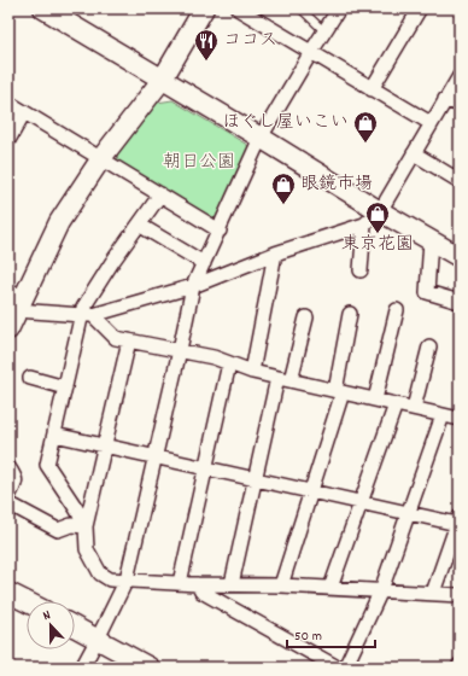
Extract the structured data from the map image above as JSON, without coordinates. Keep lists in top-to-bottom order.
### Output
{
  "parks": ["朝日公園"],
  "places": {
    "restaurant": ["ココス"],
    "shop": ["ほぐし屋いこい", "眼鏡市場", "東京花園"]
  },
  "scale_bar": "50 m",
  "north": "top"
}
